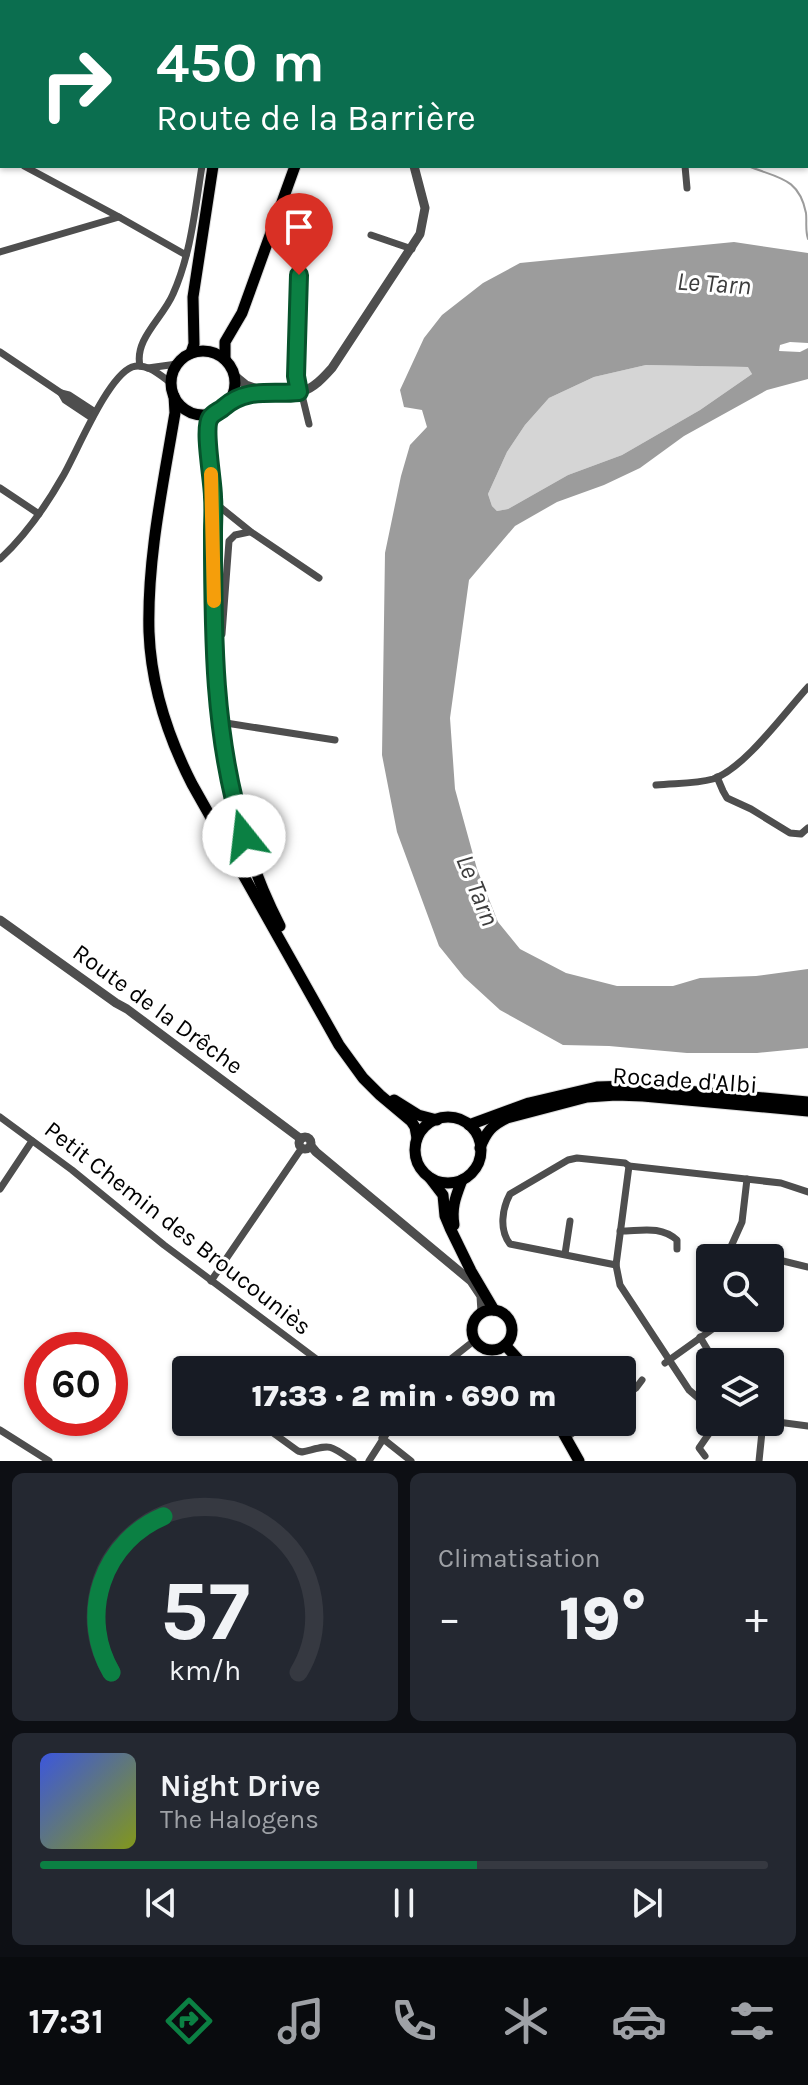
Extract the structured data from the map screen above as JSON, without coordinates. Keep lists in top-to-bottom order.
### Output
{
  "streets": {
    "main road": ["Rocade d'Albi"],
    "street": ["Route de la Drêche", "Petit Chemin des Broucouniès"]
  },
  "water": ["Le Tarn"],
  "page": {
    "turn": ["450 m", "Route de la Barrière"],
    "limit": "60",
    "trip": "17:33 · 2 min · 690 m",
    "tile": "Climatisation",
    "heat": ["−", "19°", "+"],
    "song": ["Night Drive", "The Halogens"],
    "tabs": "17:31",
    "gauge": ["57", "km/h"]
  }
}
